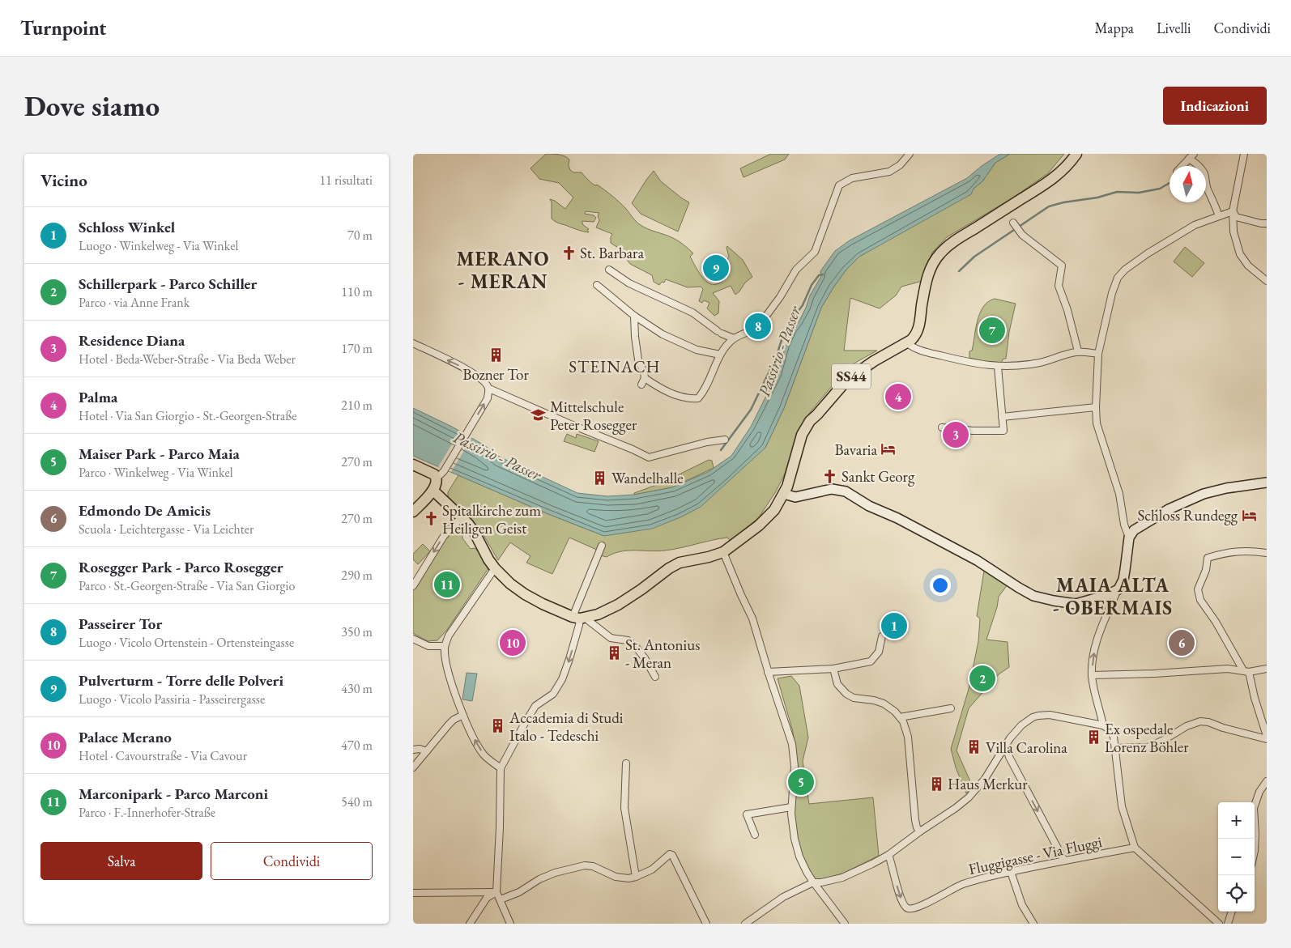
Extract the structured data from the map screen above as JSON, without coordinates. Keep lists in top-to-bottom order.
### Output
{
  "streets": {
    "main road": ["SS44"],
    "street": ["Fluggigasse - Via Fluggi"]
  },
  "districts": ["MERANO - MERAN", "STEINACH", "MAIA ALTA - OBERMAIS"],
  "water": ["Passirio - Passer"],
  "places": {
    "church": ["St. Barbara", "Sankt Georg", "Spitalkirche zum Heiligen Geist"],
    "building": [
      "Bozner Tor",
      "Wandelhalle",
      "St. Antonius - Meran",
      "Accademia di Studi Italo - Tedeschi",
      "Ex ospedale Lorenz Böhler",
      "Villa Carolina",
      "Haus Merkur"
    ],
    "school or university": ["Mittelschule Peter Rosegger"],
    "hotel": ["Bavaria", "Schloss Rundegg"]
  },
  "north": "top",
  "page": {
    "header": "Turnpoint",
    "nav": ["Mappa", "Livelli", "Condividi"],
    "buttons": [
      "Indicazioni",
      ["Salva", "Condividi"]
    ],
    "title": "Dove siamo",
    "heading": ["Vicino", "11 risultati"],
    "list": [
      {
        "mark": "1",
        "name": "Schloss Winkel",
        "note": "Luogo · Winkelweg - Via Winkel",
        "value": "70 m"
      },
      {
        "mark": "2",
        "name": "Schillerpark - Parco Schiller",
        "note": "Parco · via Anne Frank",
        "value": "110 m"
      },
      {
        "mark": "3",
        "name": "Residence Diana",
        "note": "Hotel · Beda-Weber-Straße - Via Beda Weber",
        "value": "170 m"
      },
      {
        "mark": "4",
        "name": "Palma",
        "note": "Hotel · Via San Giorgio - St.-Georgen-Straße",
        "value": "210 m"
      },
      {
        "mark": "5",
        "name": "Maiser Park - Parco Maia",
        "note": "Parco · Winkelweg - Via Winkel",
        "value": "270 m"
      },
      {
        "mark": "6",
        "name": "Edmondo De Amicis",
        "note": "Scuola · Leichtergasse - Via Leichter",
        "value": "270 m"
      },
      {
        "mark": "7",
        "name": "Rosegger Park - Parco Rosegger",
        "note": "Parco · St.-Georgen-Straße - Via San Giorgio",
        "value": "290 m"
      },
      {
        "mark": "8",
        "name": "Passeirer Tor",
        "note": "Luogo · Vicolo Ortenstein - Ortensteingasse",
        "value": "350 m"
      },
      {
        "mark": "9",
        "name": "Pulverturm - Torre delle Polveri",
        "note": "Luogo · Vicolo Passiria - Passeirergasse",
        "value": "430 m"
      },
      {
        "mark": "10",
        "name": "Palace Merano",
        "note": "Hotel · Cavourstraße - Via Cavour",
        "value": "470 m"
      },
      {
        "mark": "11",
        "name": "Marconipark - Parco Marconi",
        "note": "Parco · F.-Innerhofer-Straße",
        "value": "540 m"
      }
    ],
    "pins": [
      "9",
      "8",
      "7",
      "4",
      "3",
      "11",
      "1",
      "6",
      "10",
      "2",
      "5"
    ],
    "map_buttons": ["+", "−"]
  }
}
